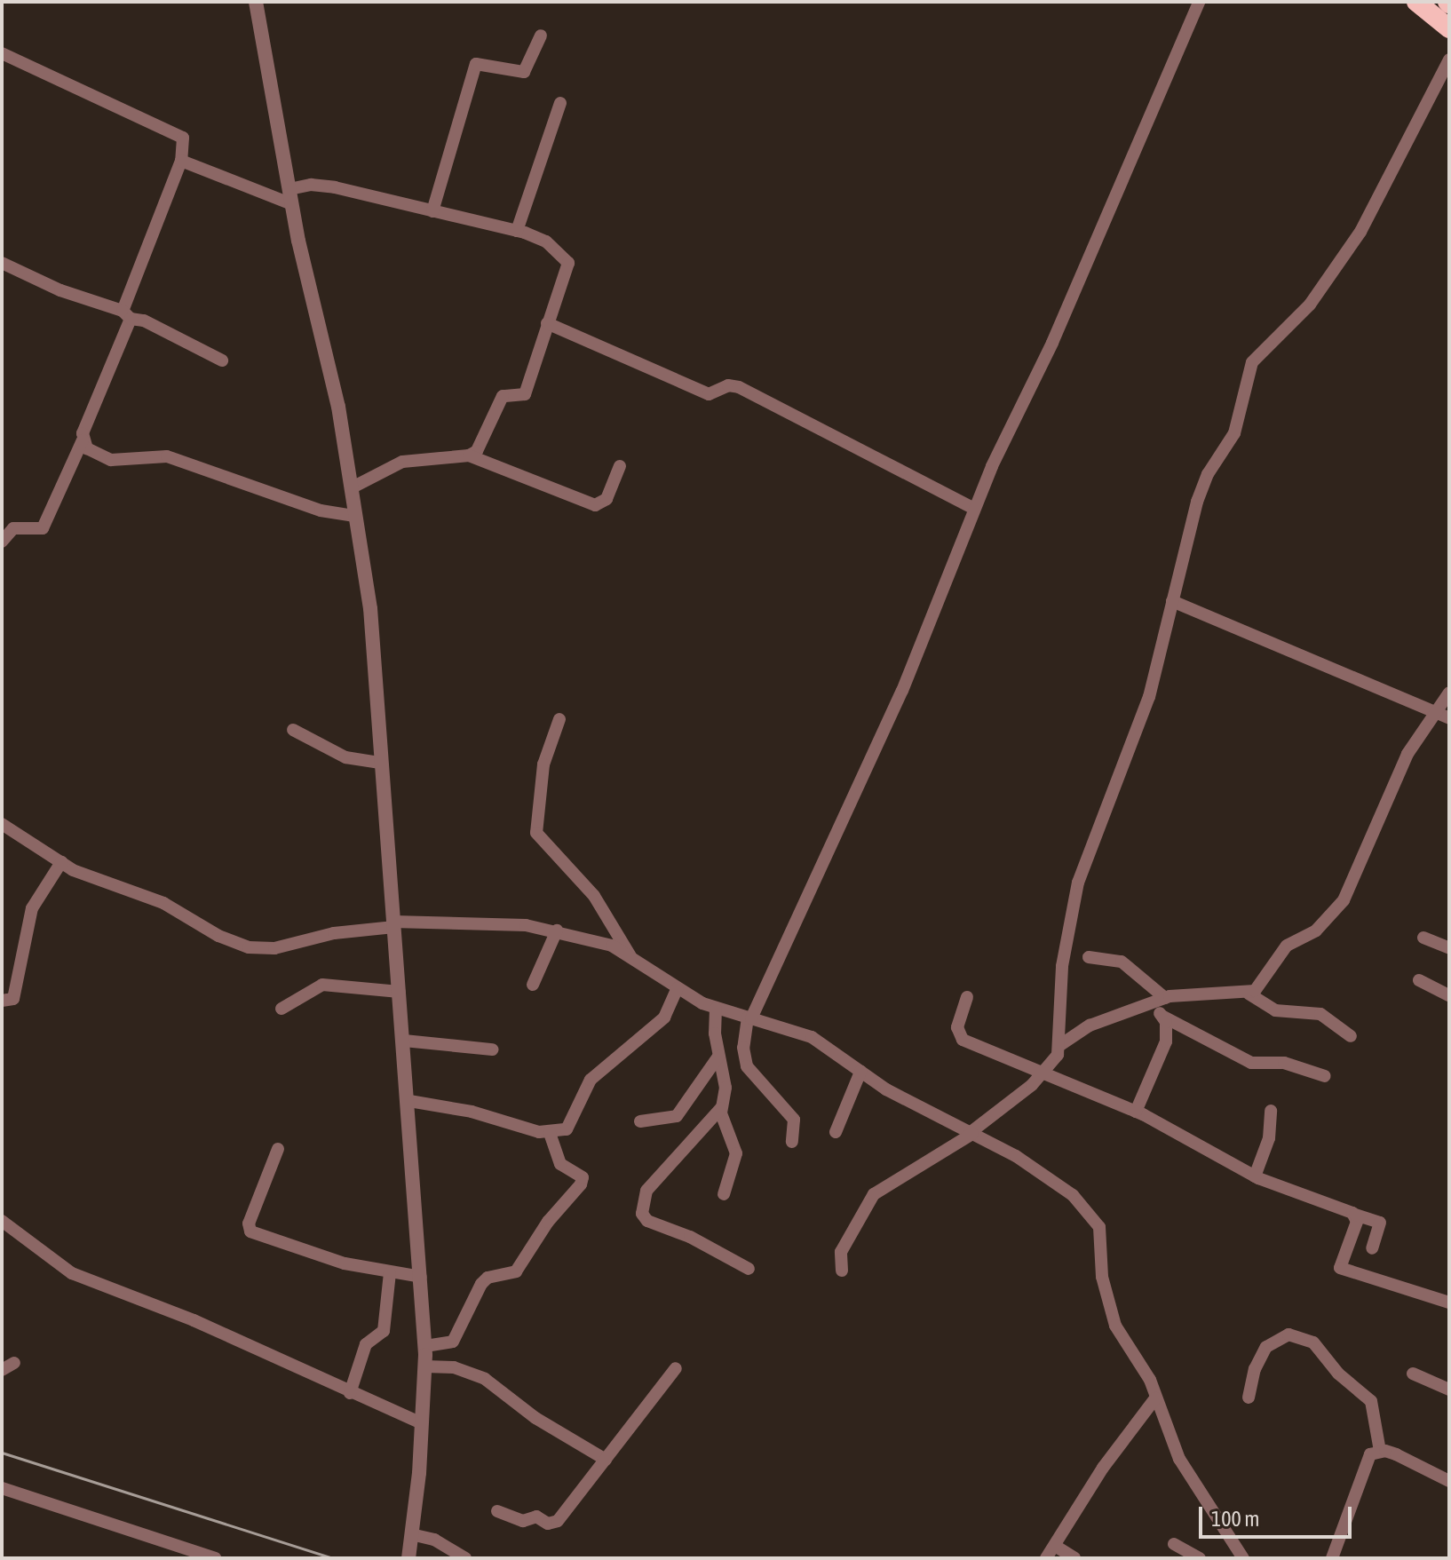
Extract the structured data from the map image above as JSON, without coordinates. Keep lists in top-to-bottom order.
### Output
{
  "scale_bar": "100 m"
}
